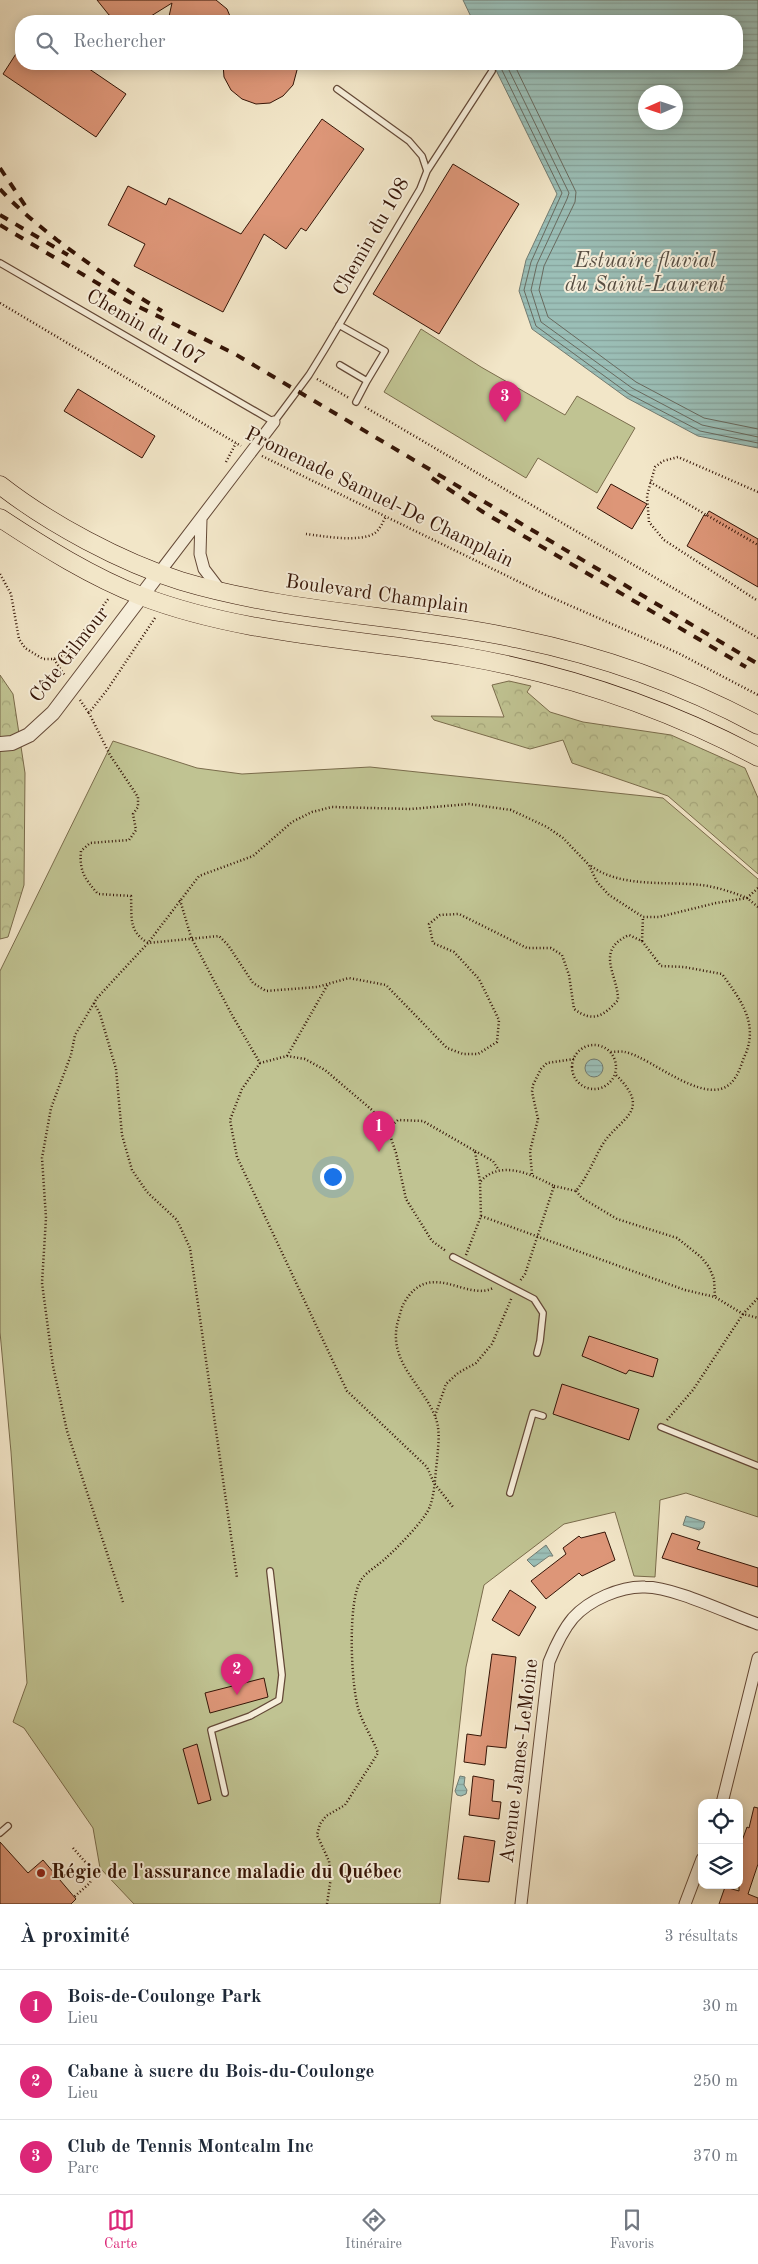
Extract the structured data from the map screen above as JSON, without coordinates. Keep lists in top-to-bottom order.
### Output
{
  "streets": {
    "main road": ["Boulevard Champlain"],
    "street": ["Côte Gilmour", "Avenue James-LeMoine"],
    "lane": ["Chemin du 108", "Chemin du 107"],
    "path": ["Promenade Samuel-De Champlain"]
  },
  "crossings": [
    ["Chemin du 108", "Chemin du 107"],
    ["Boulevard Champlain", "Côte Gilmour"]
  ],
  "water": ["Estuaire fluvial du Saint-Laurent"],
  "places": ["Régie de l'assurance maladie du Québec"],
  "north": "left",
  "page": {
    "search": "Rechercher",
    "pins": ["3", "1", "2"],
    "heading": ["À proximité", "3 résultats"],
    "list": [
      {
        "mark": "1",
        "name": "Bois-de-Coulonge Park",
        "note": "Lieu",
        "value": "30 m"
      },
      {
        "mark": "2",
        "name": "Cabane à sucre du Bois-du-Coulonge",
        "note": "Lieu",
        "value": "250 m"
      },
      {
        "mark": "3",
        "name": "Club de Tennis Montcalm Inc",
        "note": "Parc",
        "value": "370 m"
      }
    ],
    "nav": ["Carte", "Itinéraire", "Favoris"]
  }
}
